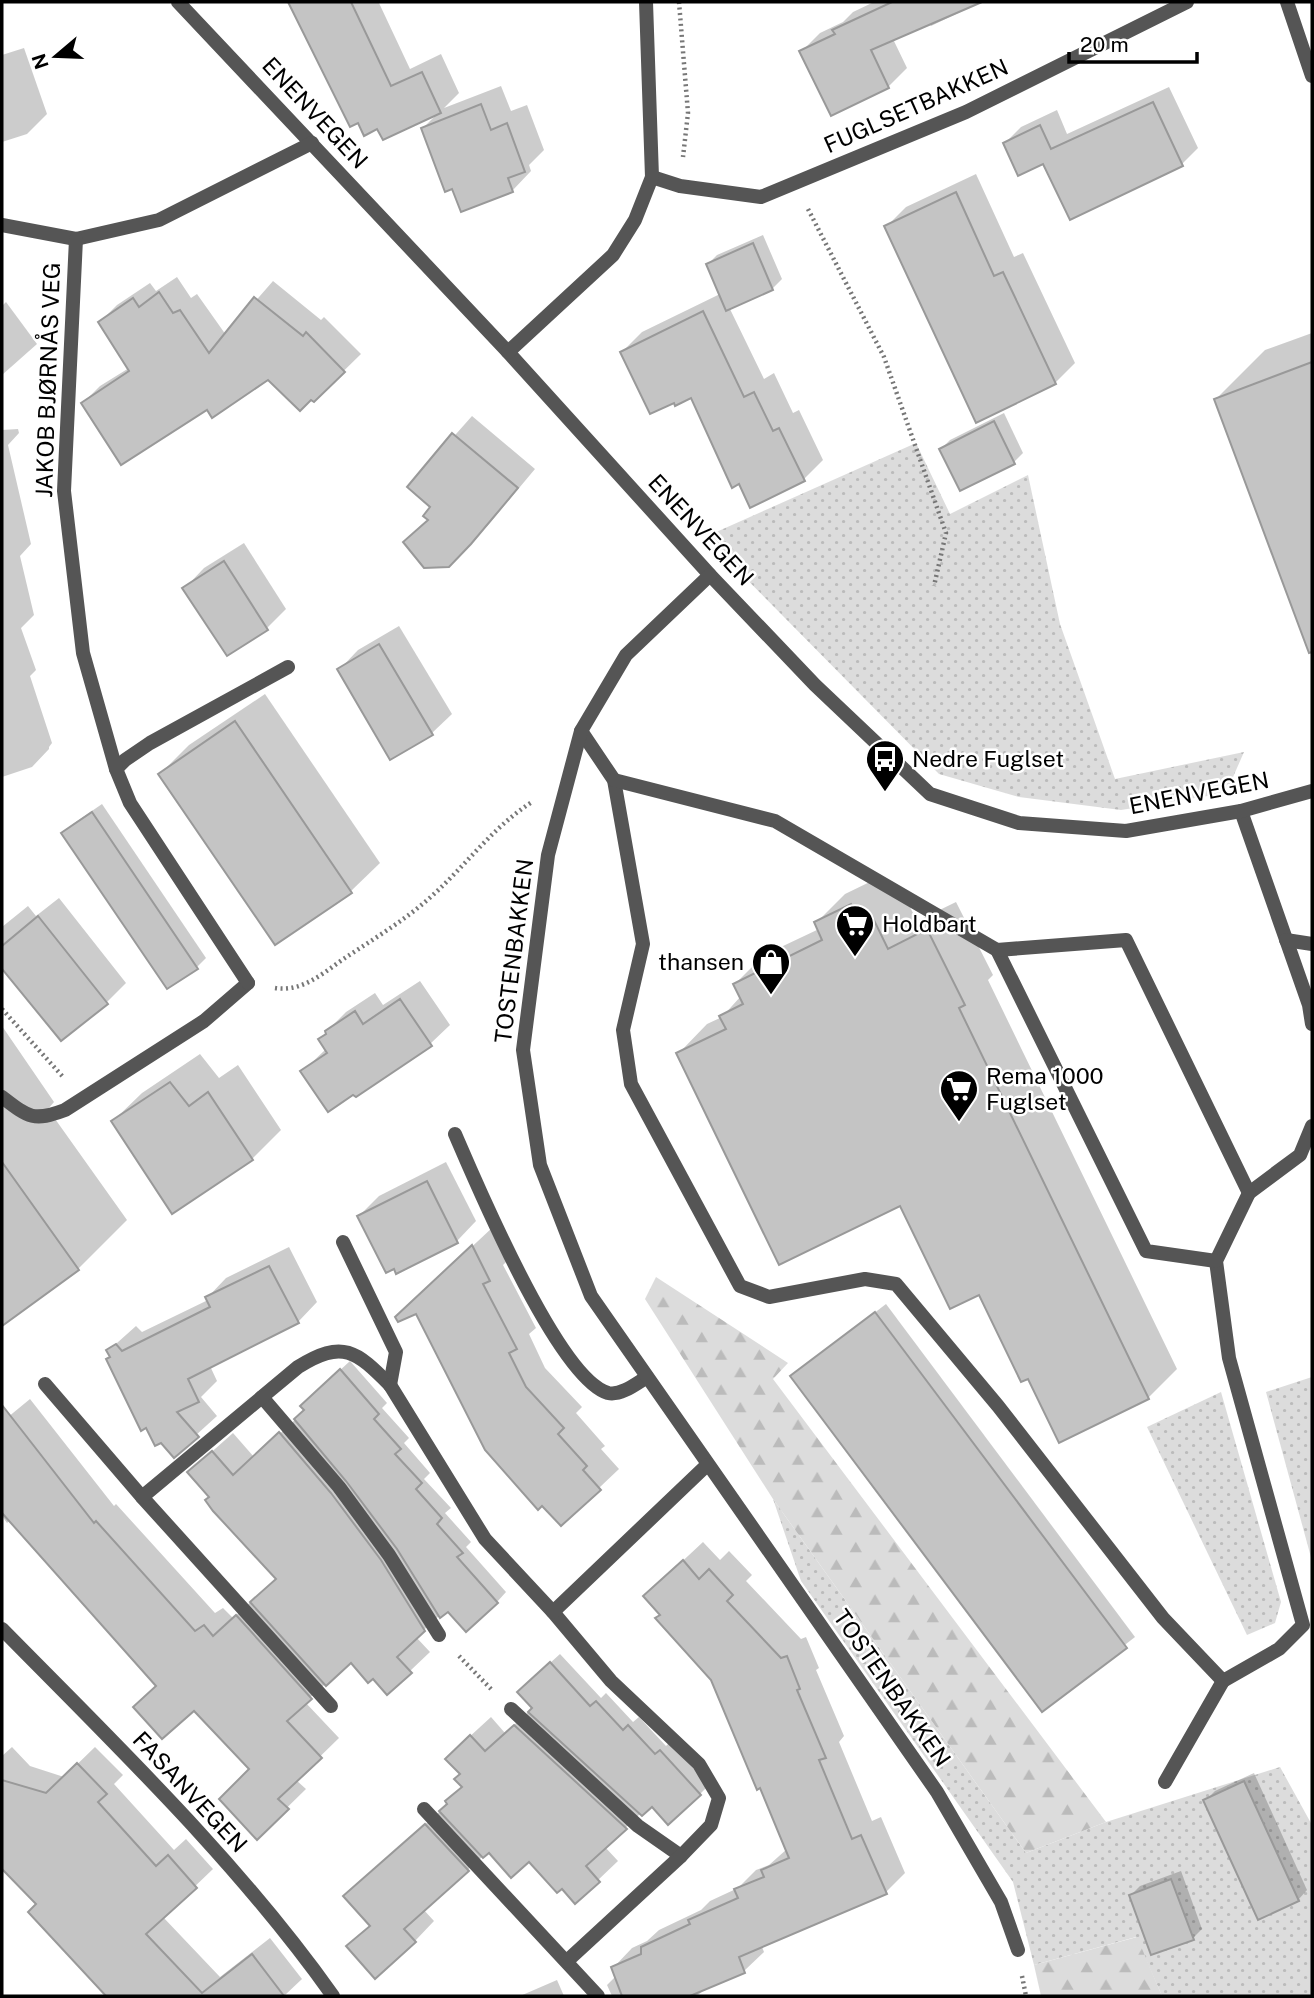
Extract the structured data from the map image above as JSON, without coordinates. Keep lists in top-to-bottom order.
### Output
{
  "streets": {
    "street": [
      "FUGLSETBAKKEN",
      "ENENVEGEN",
      "JAKOB BJØRNÅS VEG",
      "TOSTENBAKKEN",
      "FASANVEGEN"
    ]
  },
  "crossings": [
    ["ENENVEGEN", "TOSTENBAKKEN"]
  ],
  "places": {
    "bus stop": ["Nedre Fuglset"],
    "supermarket": ["Holdbart", "Rema 1000 Fuglset"],
    "shop": ["thansen"]
  },
  "scale_bar": "20 m",
  "north": "left"
}
